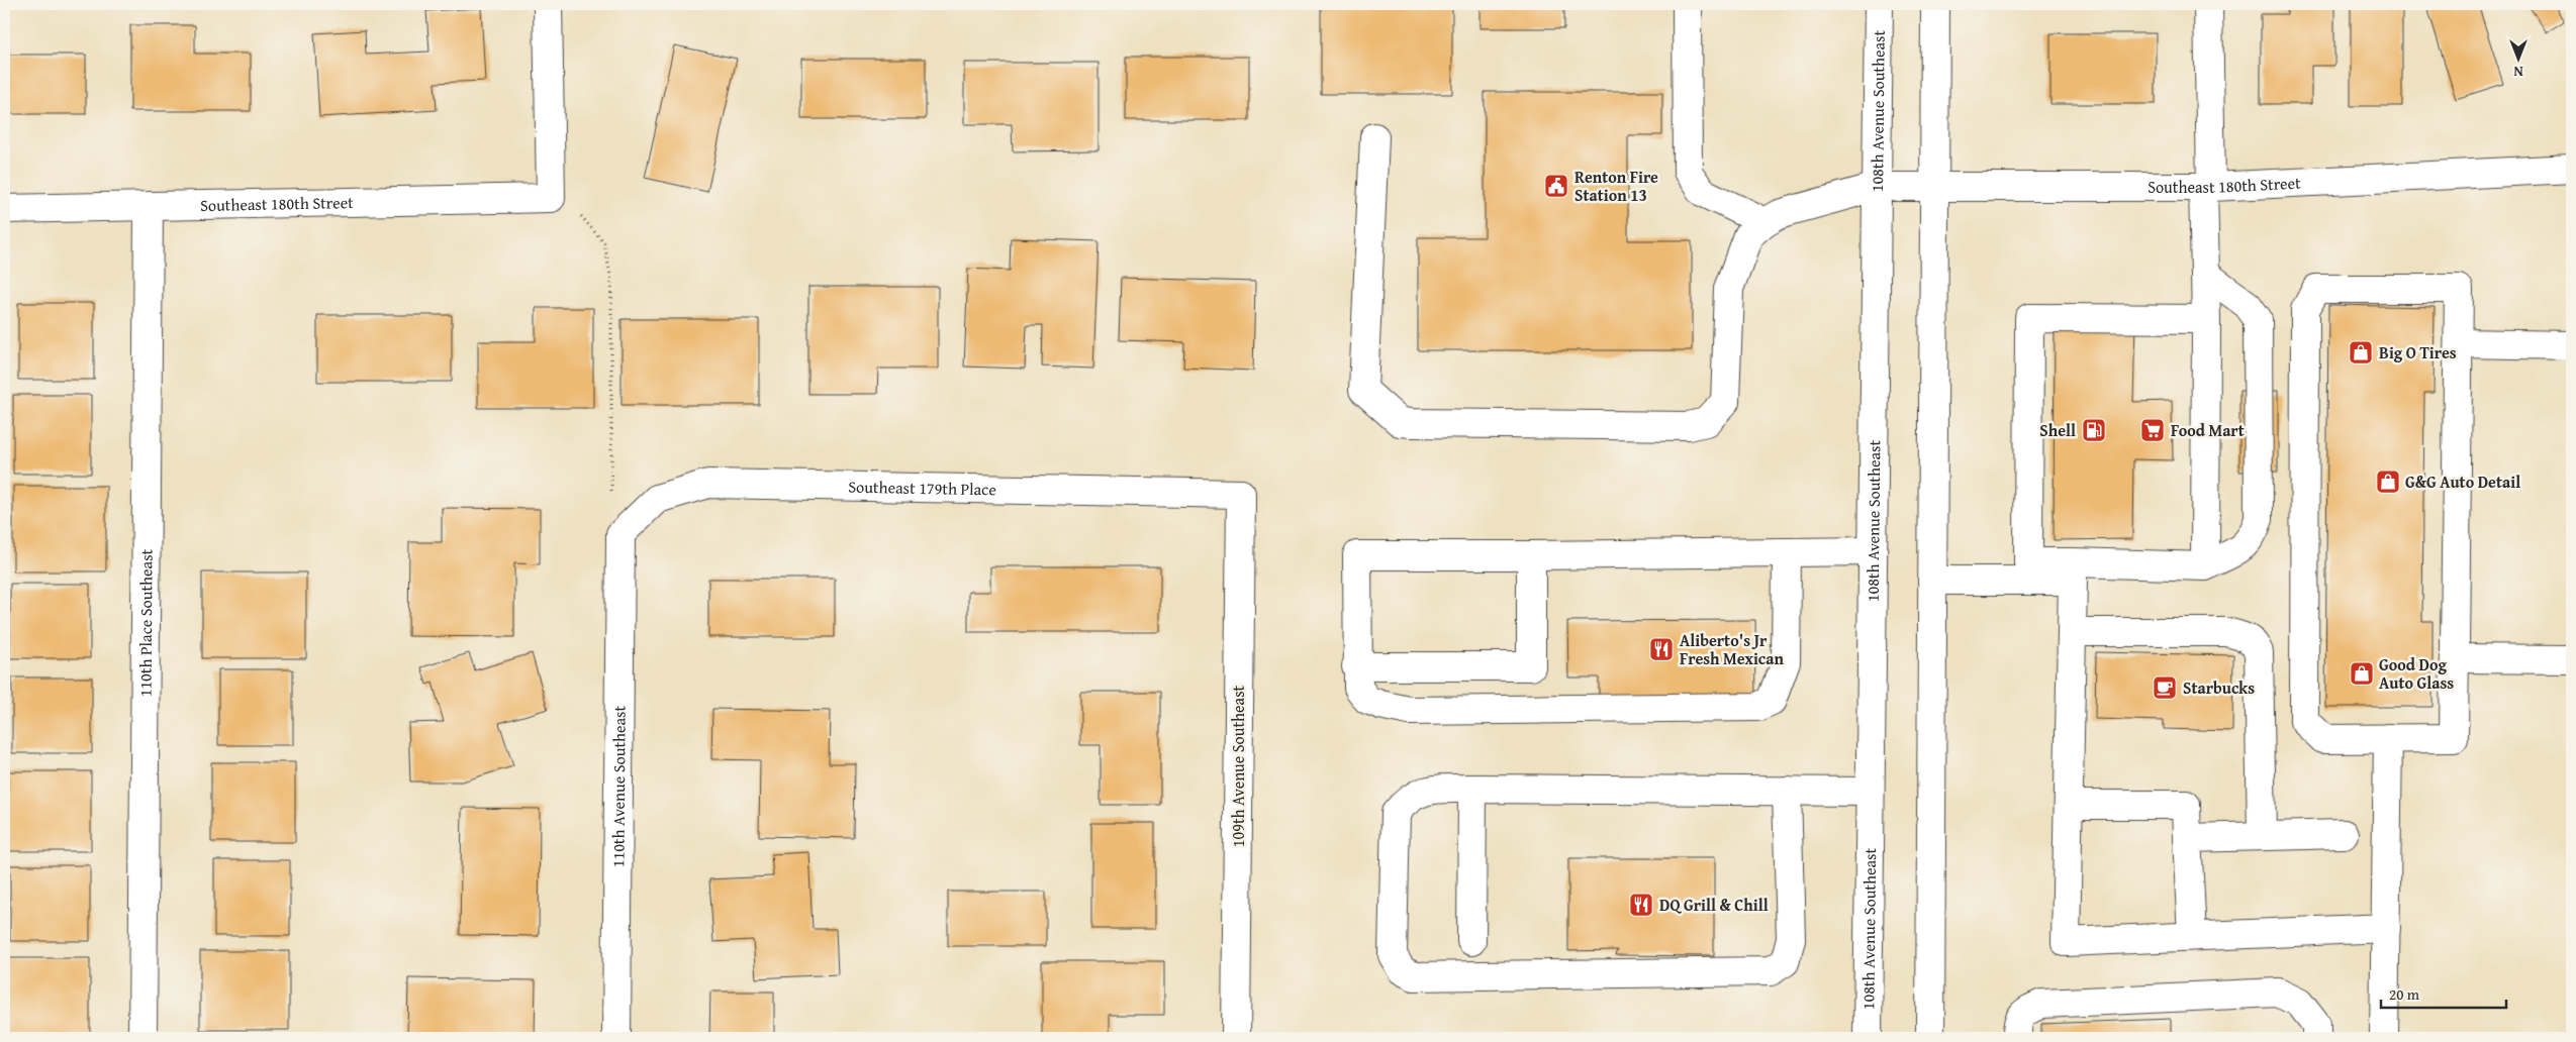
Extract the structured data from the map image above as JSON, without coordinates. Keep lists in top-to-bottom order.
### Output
{
  "streets": {
    "street": [
      "108th Avenue Southeast",
      "Southeast 180th Street",
      "Southeast 179th Place",
      "110th Place Southeast",
      "109th Avenue Southeast",
      "110th Avenue Southeast"
    ]
  },
  "crossings": [
    ["108th Avenue Southeast", "Southeast 180th Street"],
    ["Southeast 180th Street", "110th Place Southeast"],
    ["Southeast 179th Place", "109th Avenue Southeast"],
    ["Southeast 179th Place", "110th Avenue Southeast"]
  ],
  "places": {
    "public building": ["Renton Fire Station 13"],
    "shop": ["Big O Tires", "G&G Auto Detail", "Good Dog Auto Glass"],
    "fuel station": ["Shell"],
    "supermarket": ["Food Mart"],
    "restaurant": ["Aliberto's Jr Fresh Mexican", "DQ Grill & Chill"],
    "cafe": ["Starbucks"]
  },
  "scale_bar": "20 m",
  "north": "bottom"
}
